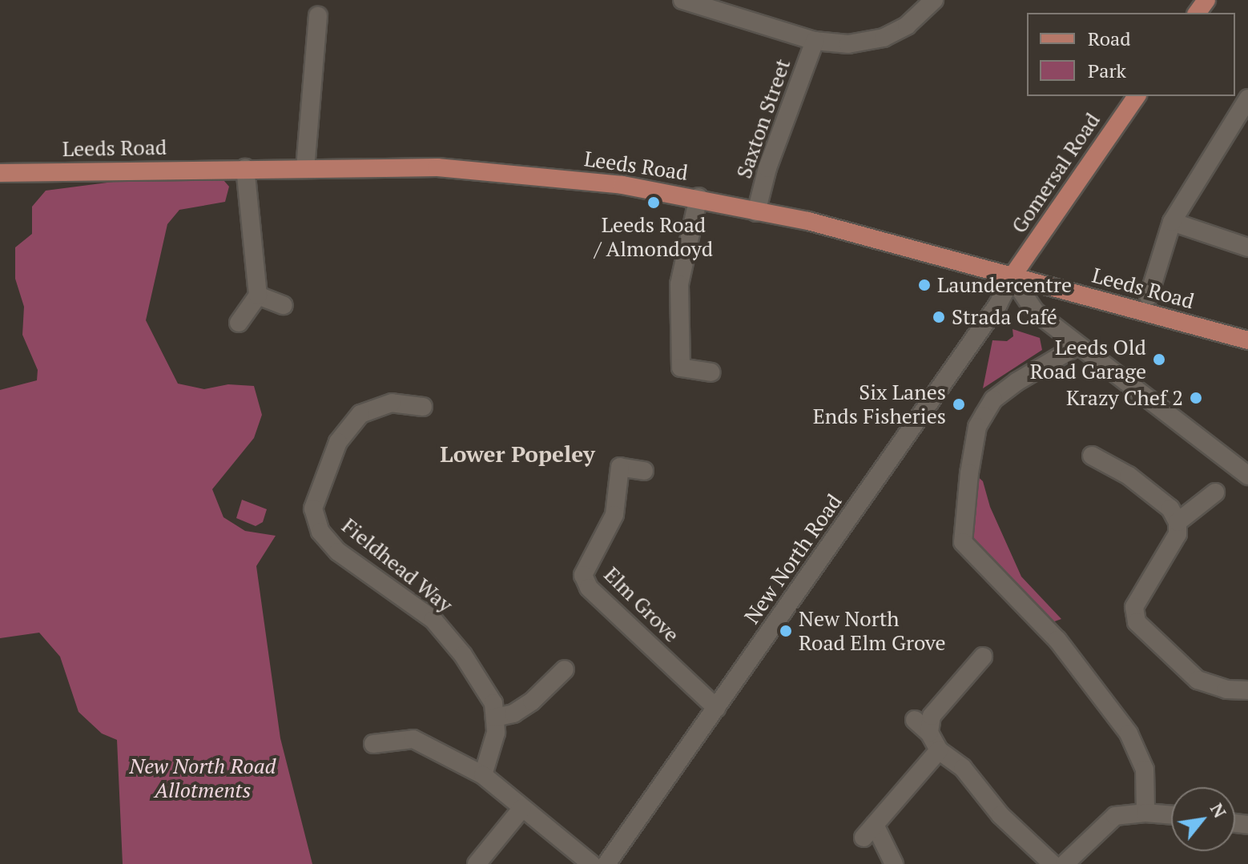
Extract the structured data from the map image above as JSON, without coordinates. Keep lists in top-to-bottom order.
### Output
{
  "streets": {
    "main road": ["Leeds Road", "Gomersal Road"],
    "street": [
      "Saxton Street",
      "New North Road",
      "Fieldhead Way",
      "Elm Grove"
    ]
  },
  "crossings": [
    ["Saxton Street", "Leeds Road"],
    ["Leeds Road", "Gomersal Road"],
    ["Leeds Road", "New North Road"],
    ["Gomersal Road", "New North Road"],
    ["New North Road", "Elm Grove"]
  ],
  "districts": ["Lower Popeley"],
  "parks": ["New North Road Allotments"],
  "places": [
    "Leeds Road / Almondoyd",
    "Laundercentre",
    "Strada Café",
    "Leeds Old Road Garage",
    "Krazy Chef 2",
    "Six Lanes Ends Fisheries",
    "New North Road Elm Grove"
  ],
  "legend": ["Road", "Park"],
  "north": "top right"
}
